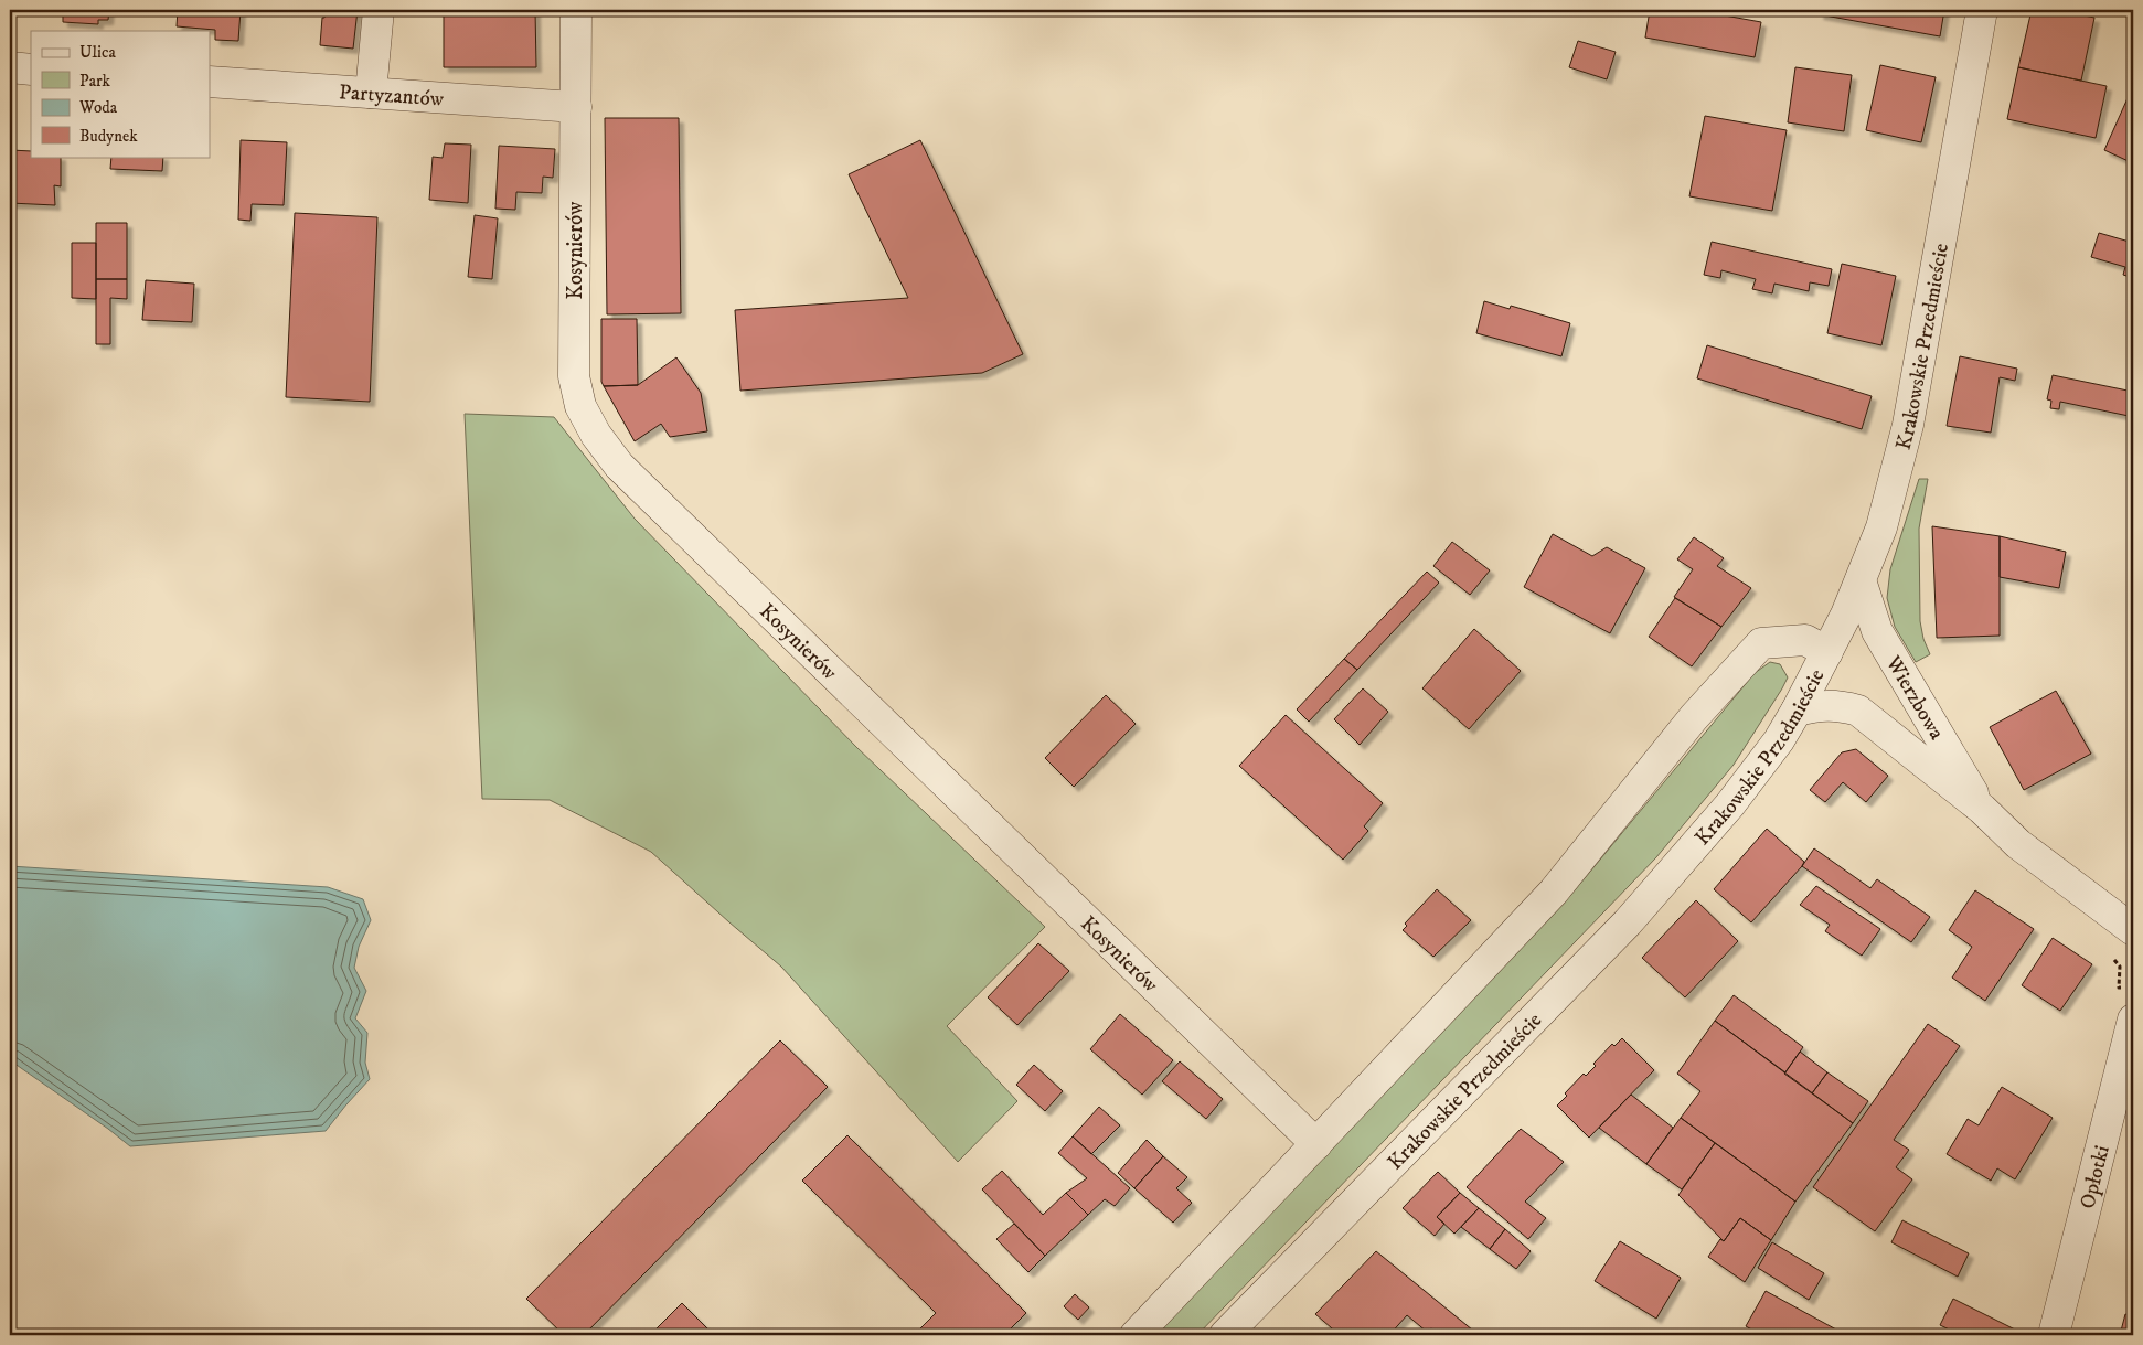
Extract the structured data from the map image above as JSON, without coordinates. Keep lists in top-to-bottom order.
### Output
{
  "streets": {
    "street": [
      "Partyzantów",
      "Kosynierów",
      "Krakowskie Przedmieście",
      "Wierzbowa",
      "Opłotki"
    ]
  },
  "crossings": [
    ["Partyzantów", "Kosynierów"],
    ["Krakowskie Przedmieście", "Wierzbowa"]
  ],
  "legend": [
    "Ulica",
    "Park",
    "Woda",
    "Budynek"
  ]
}
